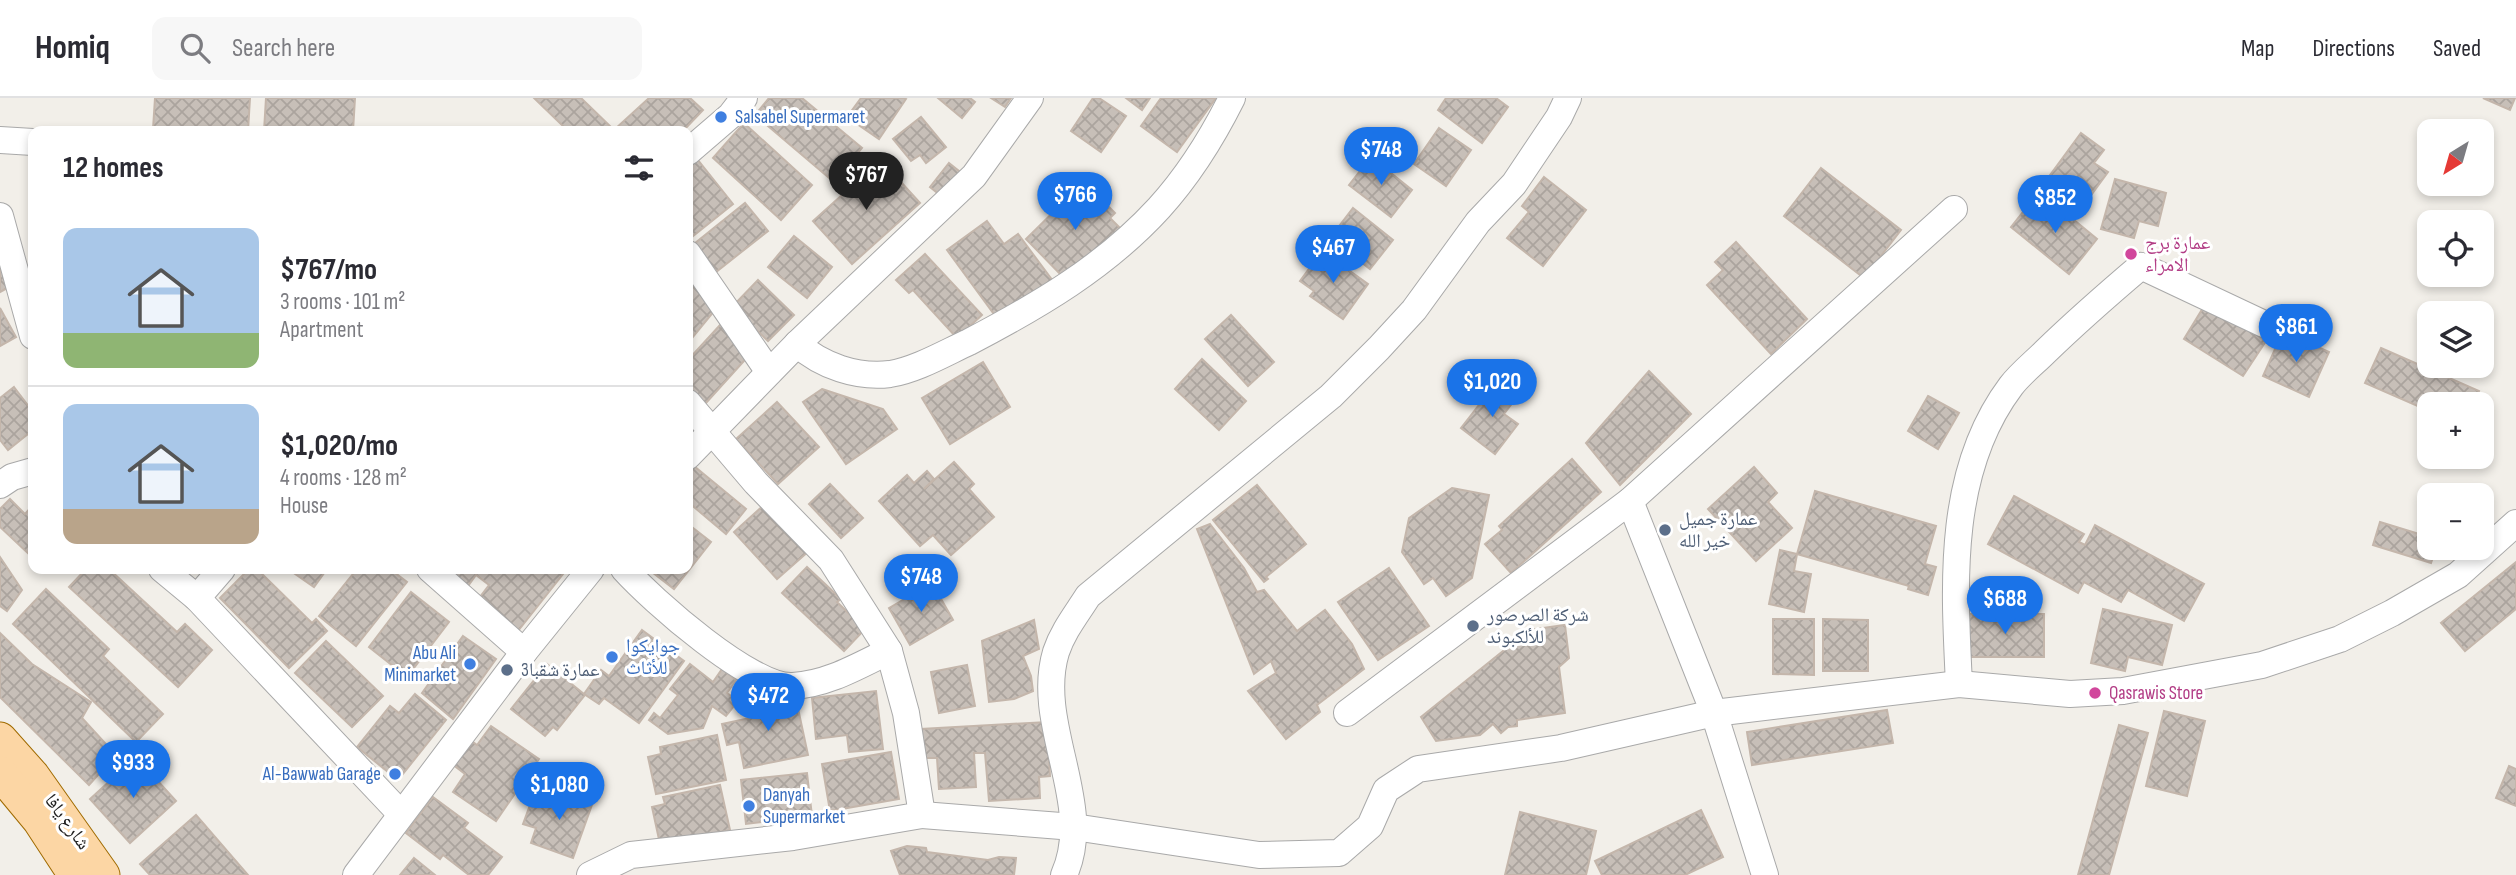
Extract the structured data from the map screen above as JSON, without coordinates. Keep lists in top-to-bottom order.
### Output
{
  "streets": {
    "main road": ["شارع يافا"]
  },
  "places": [
    "Salsabel Supermaret",
    "عمارة برج الامراء",
    "عمارة جميل خير الله",
    "شركة الصرصور للألكبوند",
    "جوايكوا للأثاث",
    "Abu Ali Minimarket",
    "عمارة شقبا3",
    "Qasrawis Store",
    "Al-Bawwab Garage",
    "Danyah Supermarket"
  ],
  "north": "bottom left",
  "page": {
    "header": "Homiq",
    "search": "Search here",
    "nav": ["Map", "Directions", "Saved"],
    "map_buttons": ["+", "−"],
    "heading": "12 homes",
    "price": [
      "$748",
      "$767",
      "$766",
      "$852",
      "$467",
      "$861",
      "$1,020",
      "$748",
      "$688",
      "$472",
      "$933",
      "$1,080"
    ],
    "list": [
      {
        "name": "$767/mo",
        "note": "3 rooms · 101 m² · Apartment"
      },
      {
        "name": "$1,020/mo",
        "note": "4 rooms · 128 m² · House"
      }
    ]
  }
}
